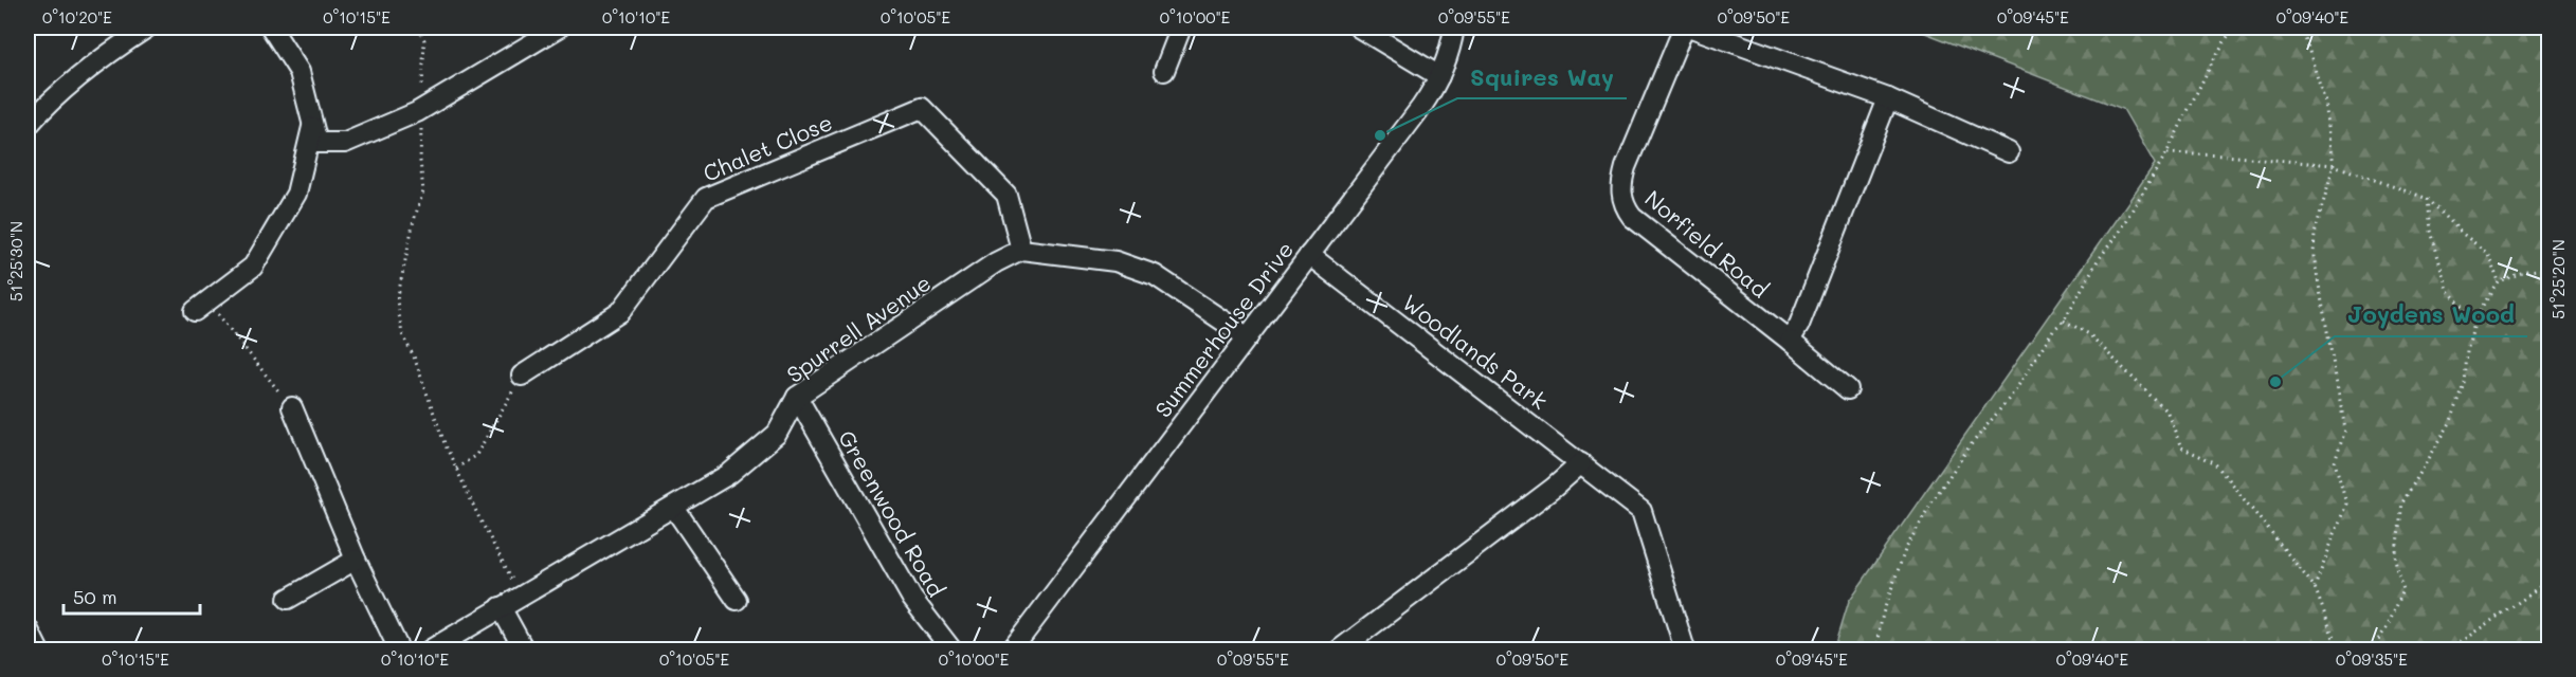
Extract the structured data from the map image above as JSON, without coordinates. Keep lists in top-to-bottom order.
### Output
{
  "streets": {
    "street": [
      "Chalet Close",
      "Norfield Road",
      "Spurrell Avenue",
      "Summerhouse Drive",
      "Woodlands Park",
      "Greenwood Road"
    ]
  },
  "crossings": [
    ["Chalet Close", "Spurrell Avenue"],
    ["Spurrell Avenue", "Greenwood Road"],
    ["Summerhouse Drive", "Woodlands Park"]
  ],
  "places": ["Squires Way", "Joydens Wood"],
  "scale_bar": "50 m",
  "coordinates": [
    "0°10'20\"E",
    "0°10'15\"E",
    "0°10'10\"E",
    "0°10'05\"E",
    "0°10'00\"E",
    "0°09'55\"E",
    "0°09'50\"E",
    "0°09'45\"E",
    "0°09'40\"E",
    "51°25'30\"N",
    "51°25'20\"N",
    "0°09'35\"E"
  ]
}
